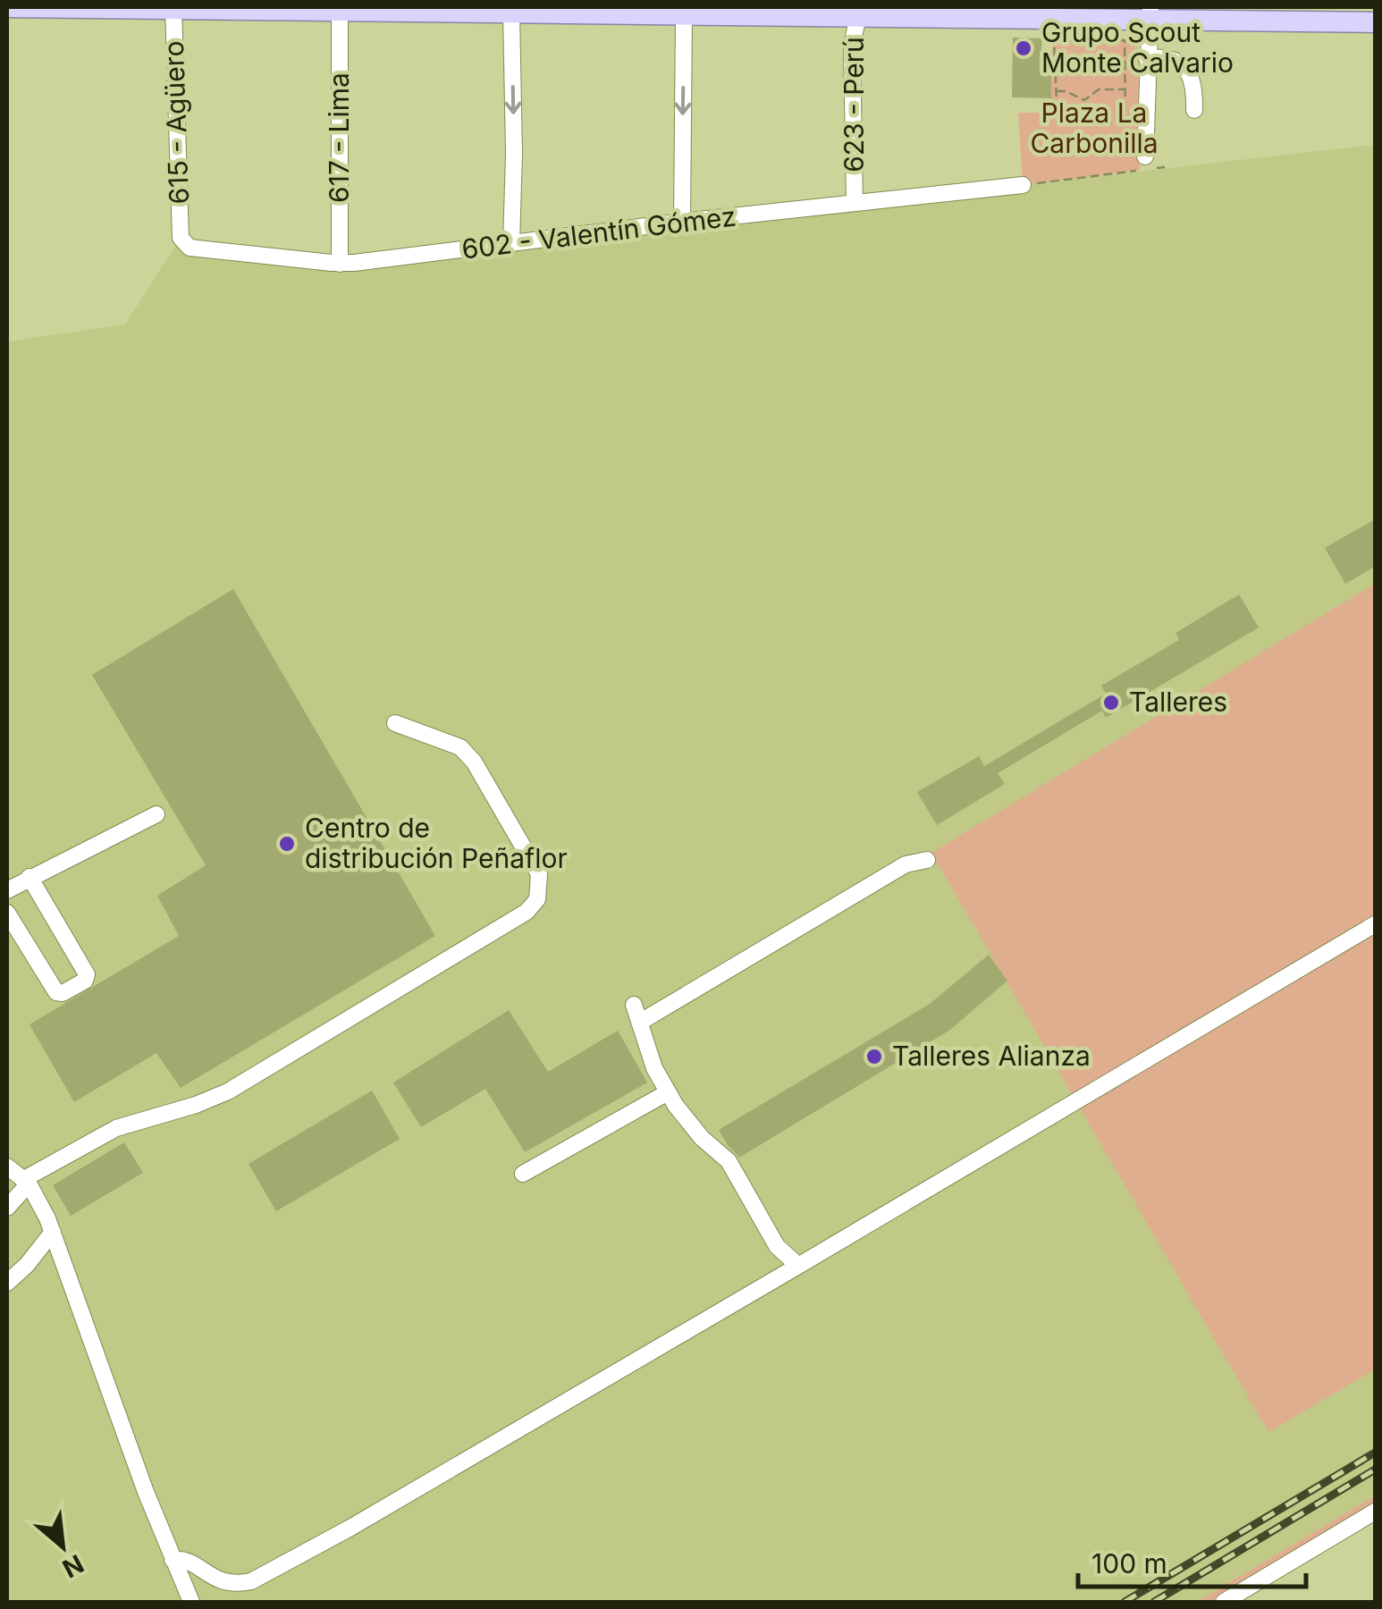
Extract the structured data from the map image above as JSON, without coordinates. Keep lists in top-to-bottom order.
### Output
{
  "streets": {
    "street": [
      "623 - Perú",
      "615 - Agüero",
      "617 - Lima",
      "602 - Valentín Gómez"
    ]
  },
  "crossings": [
    ["623 - Perú", "602 - Valentín Gómez"],
    ["615 - Agüero", "602 - Valentín Gómez"],
    ["617 - Lima", "602 - Valentín Gómez"]
  ],
  "parks": ["Plaza La Carbonilla"],
  "places": [
    "Grupo Scout Monte Calvario",
    "Talleres",
    "Centro de distribución Peñaflor",
    "Talleres Alianza"
  ],
  "scale_bar": "100 m",
  "north": "bottom right"
}
